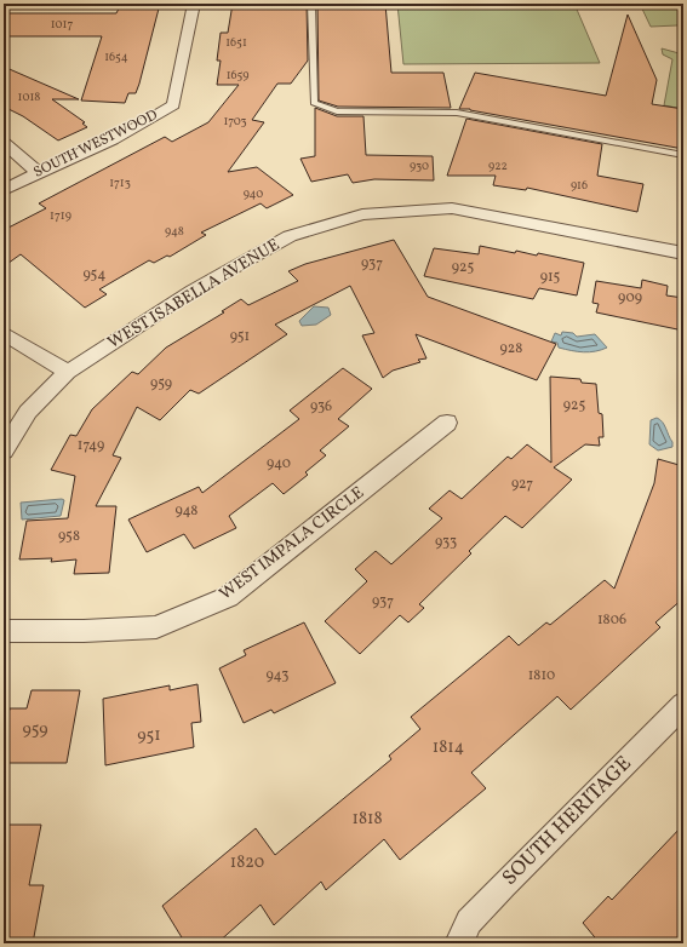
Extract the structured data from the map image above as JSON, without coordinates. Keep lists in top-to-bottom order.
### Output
{
  "streets": {
    "street": [
      "SOUTH WESTWOOD",
      "WEST ISABELLA AVENUE",
      "WEST IMPALA CIRCLE",
      "SOUTH HERITAGE"
    ]
  },
  "house_numbers": [
    "1017",
    "1651",
    "1654",
    "1659",
    "1018",
    "1703",
    "930",
    "922",
    "1713",
    "916",
    "940",
    "1719",
    "948",
    "937",
    "925",
    "954",
    "915",
    "909",
    "951",
    "928",
    "959",
    "925",
    "936",
    "1749",
    "940",
    "927",
    "948",
    "958",
    "933",
    "937",
    "1806",
    "943",
    "1810",
    "959",
    "951",
    "1814",
    "1818",
    "1820"
  ]
}
